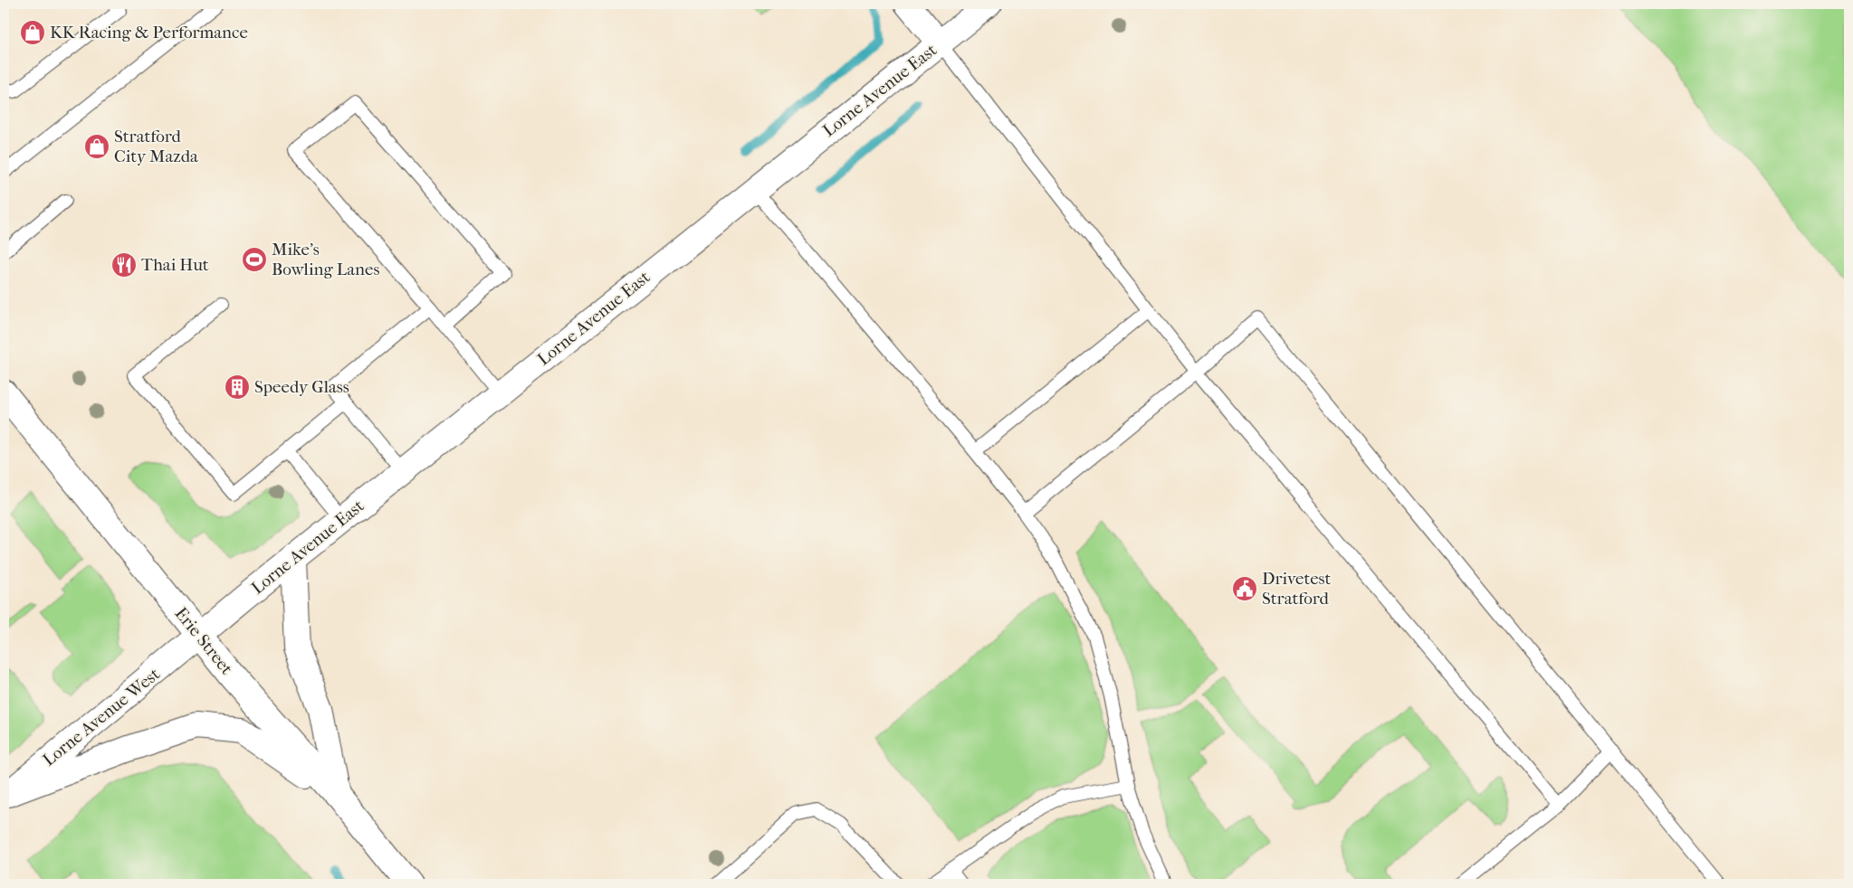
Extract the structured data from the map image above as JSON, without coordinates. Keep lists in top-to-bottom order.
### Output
{
  "streets": {
    "main road": ["Lorne Avenue East", "Erie Street", "Lorne Avenue West"]
  },
  "crossings": [
    ["Lorne Avenue East", "Erie Street"],
    ["Lorne Avenue East", "Lorne Avenue West"],
    ["Erie Street", "Lorne Avenue West"]
  ],
  "places": {
    "shop": ["KK Racing & Performance", "Stratford City Mazda"],
    "sports": ["Mike's Bowling Lanes"],
    "restaurant": ["Thai Hut"],
    "building": ["Speedy Glass"],
    "public building": ["Drivetest Stratford"]
  }
}
